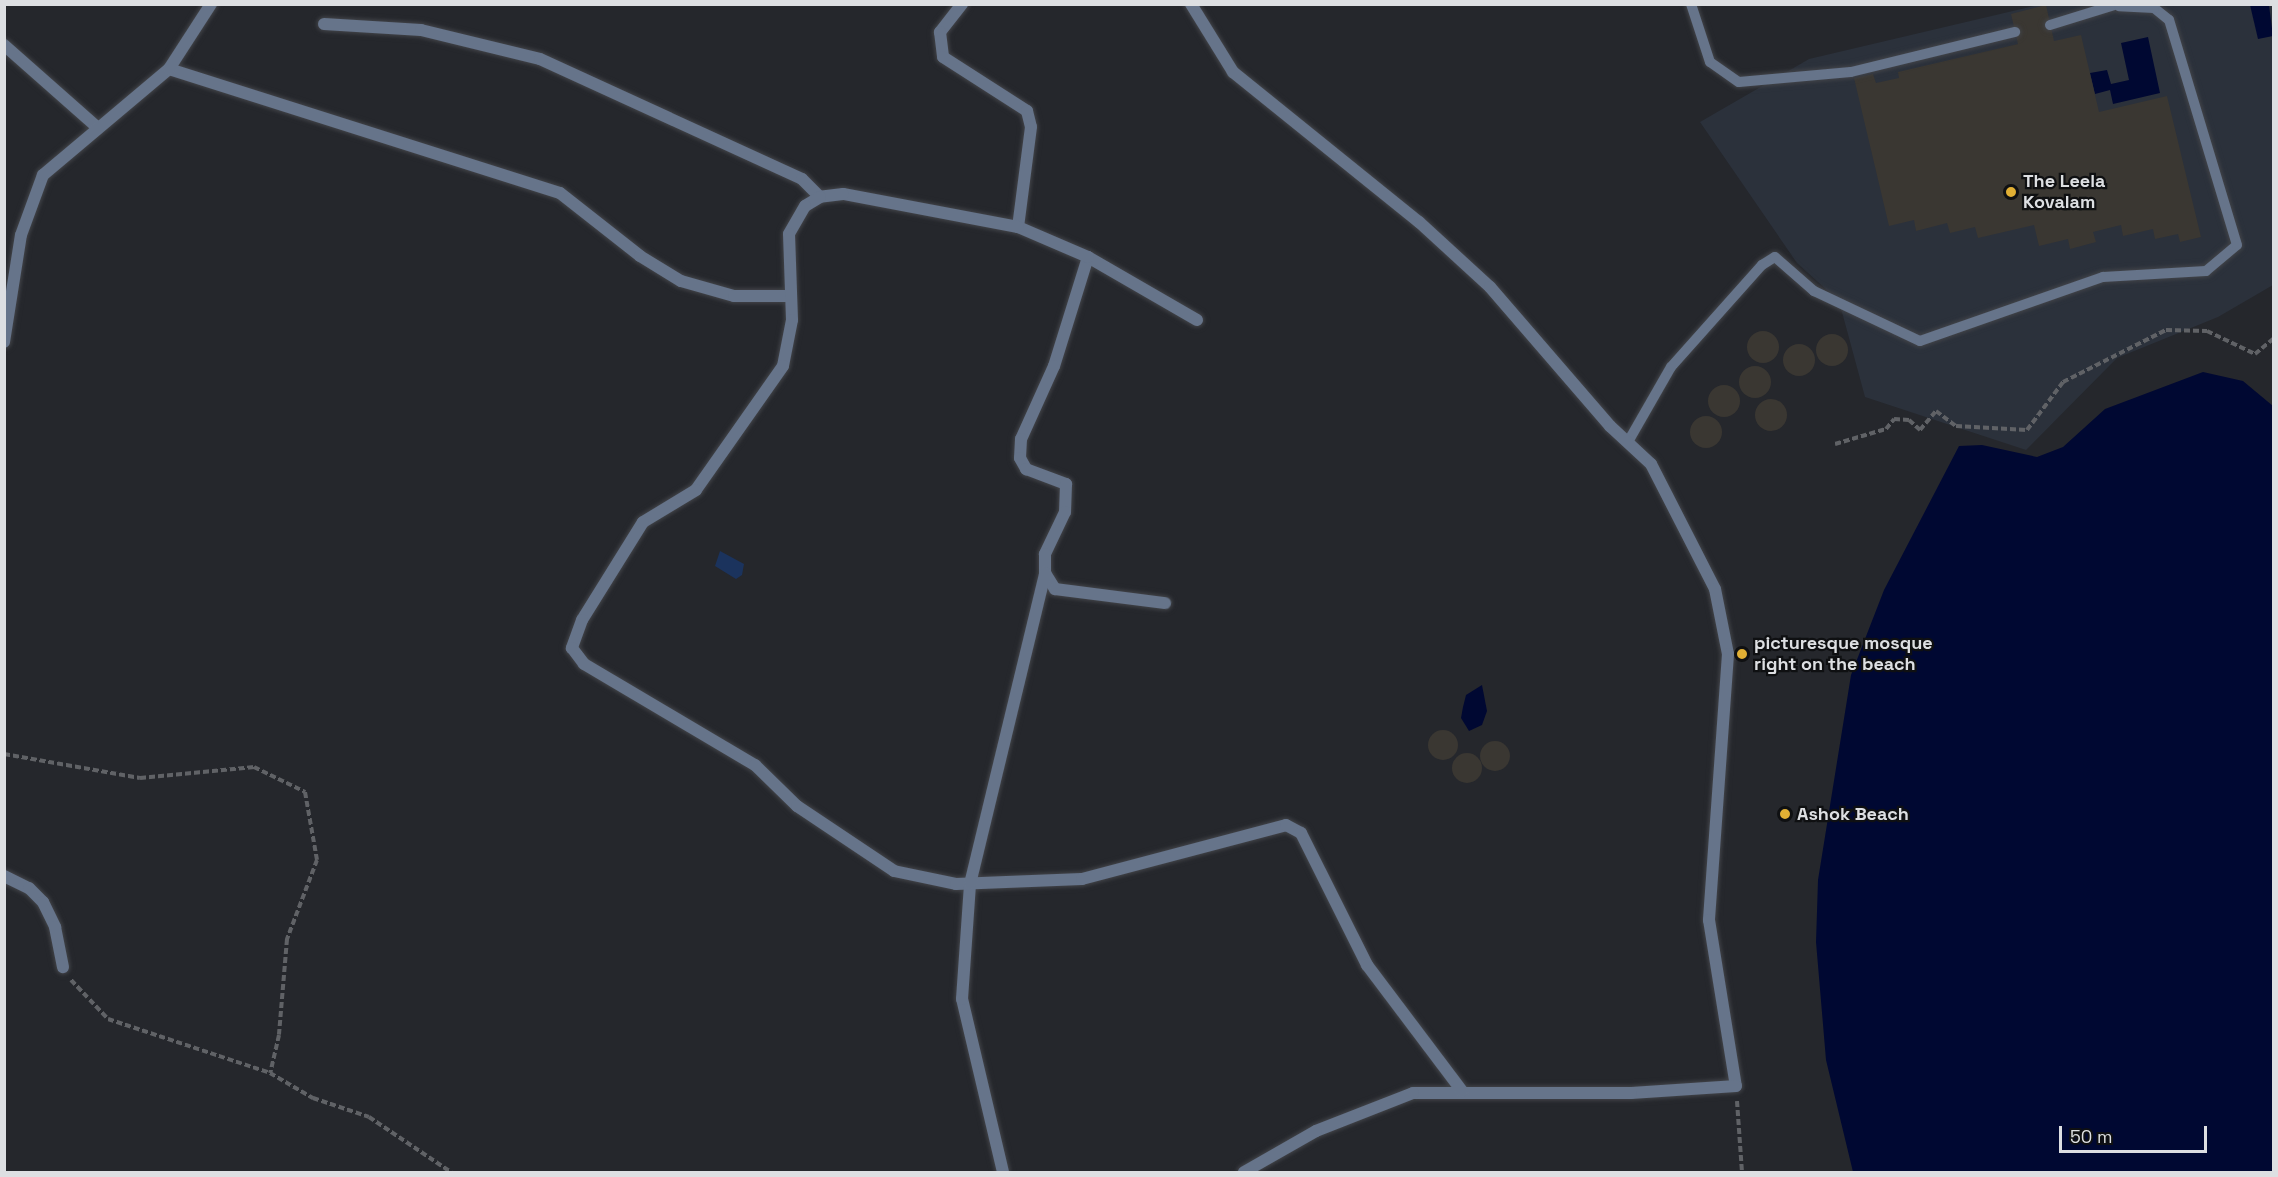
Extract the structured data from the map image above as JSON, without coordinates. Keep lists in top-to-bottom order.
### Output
{
  "places": ["The Leela Kovalam", "picturesque mosque right on the beach", "Ashok Beach"],
  "scale_bar": "50 m"
}
